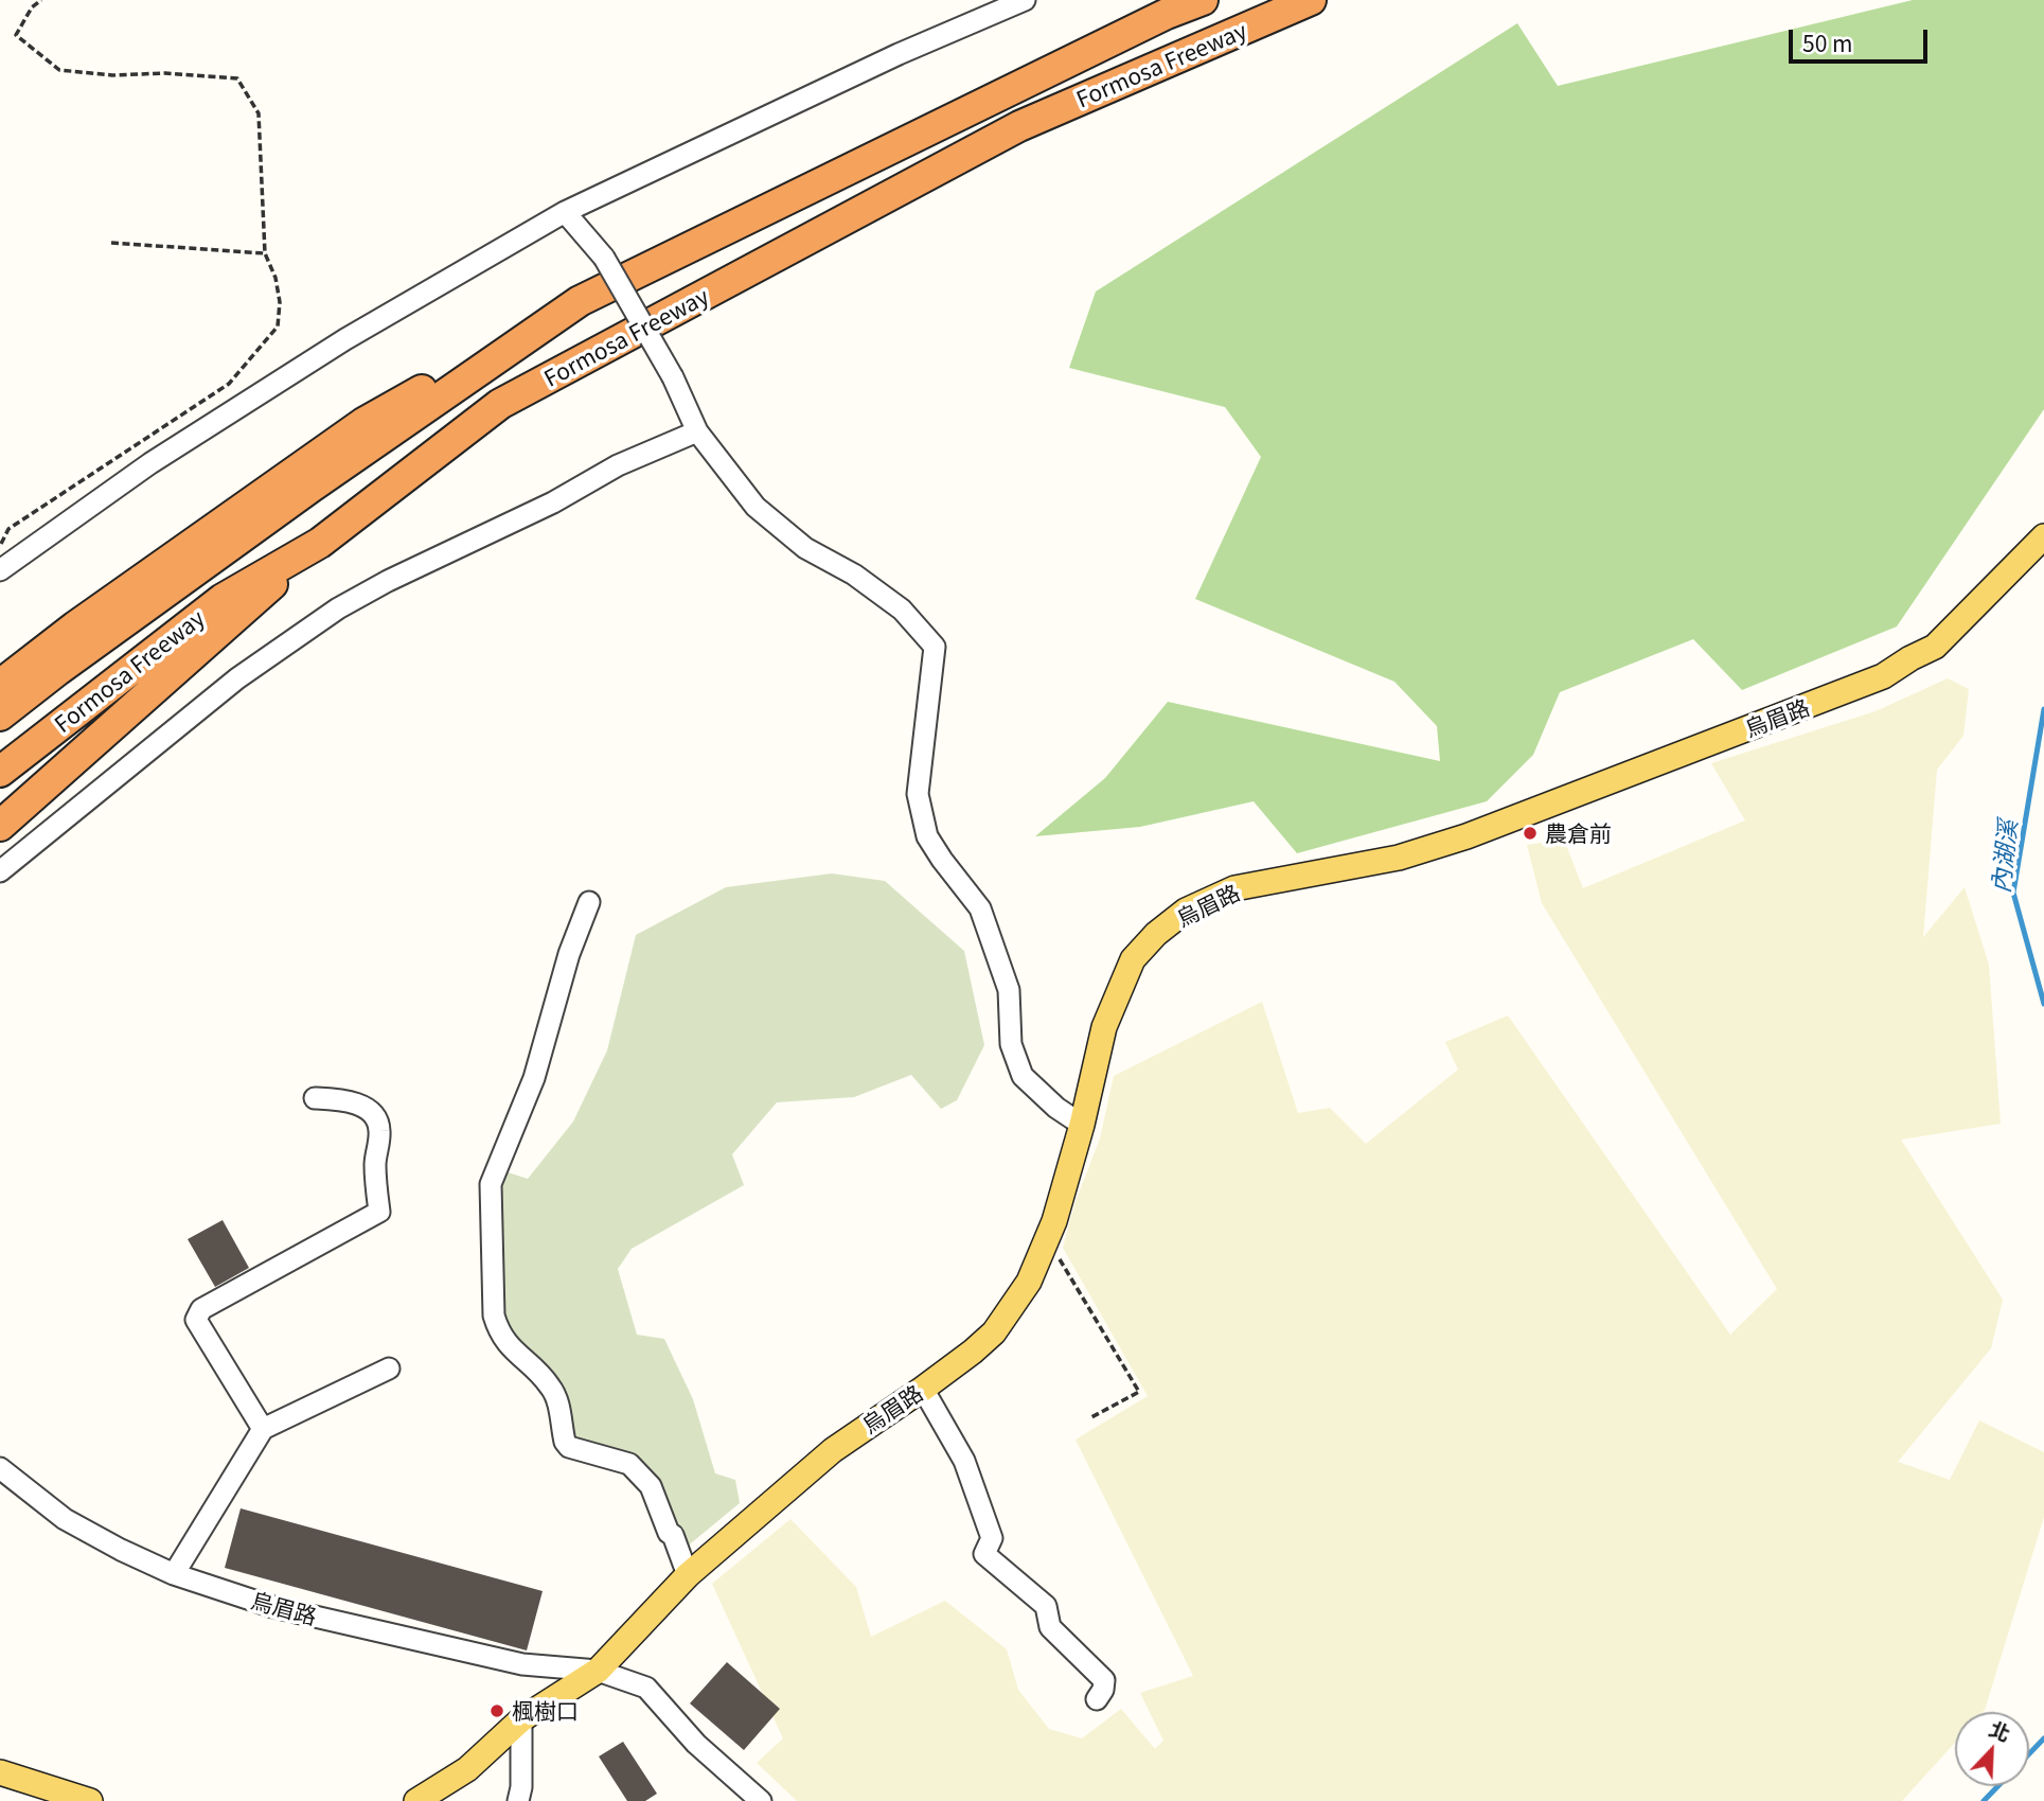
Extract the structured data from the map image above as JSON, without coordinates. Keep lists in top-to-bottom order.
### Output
{
  "streets": {
    "highway": ["Formosa Freeway"],
    "main road": ["烏眉路"]
  },
  "water": ["內湖溪"],
  "places": ["農倉前", "楓樹口"],
  "scale_bar": "50 m",
  "north": "top right"
}
